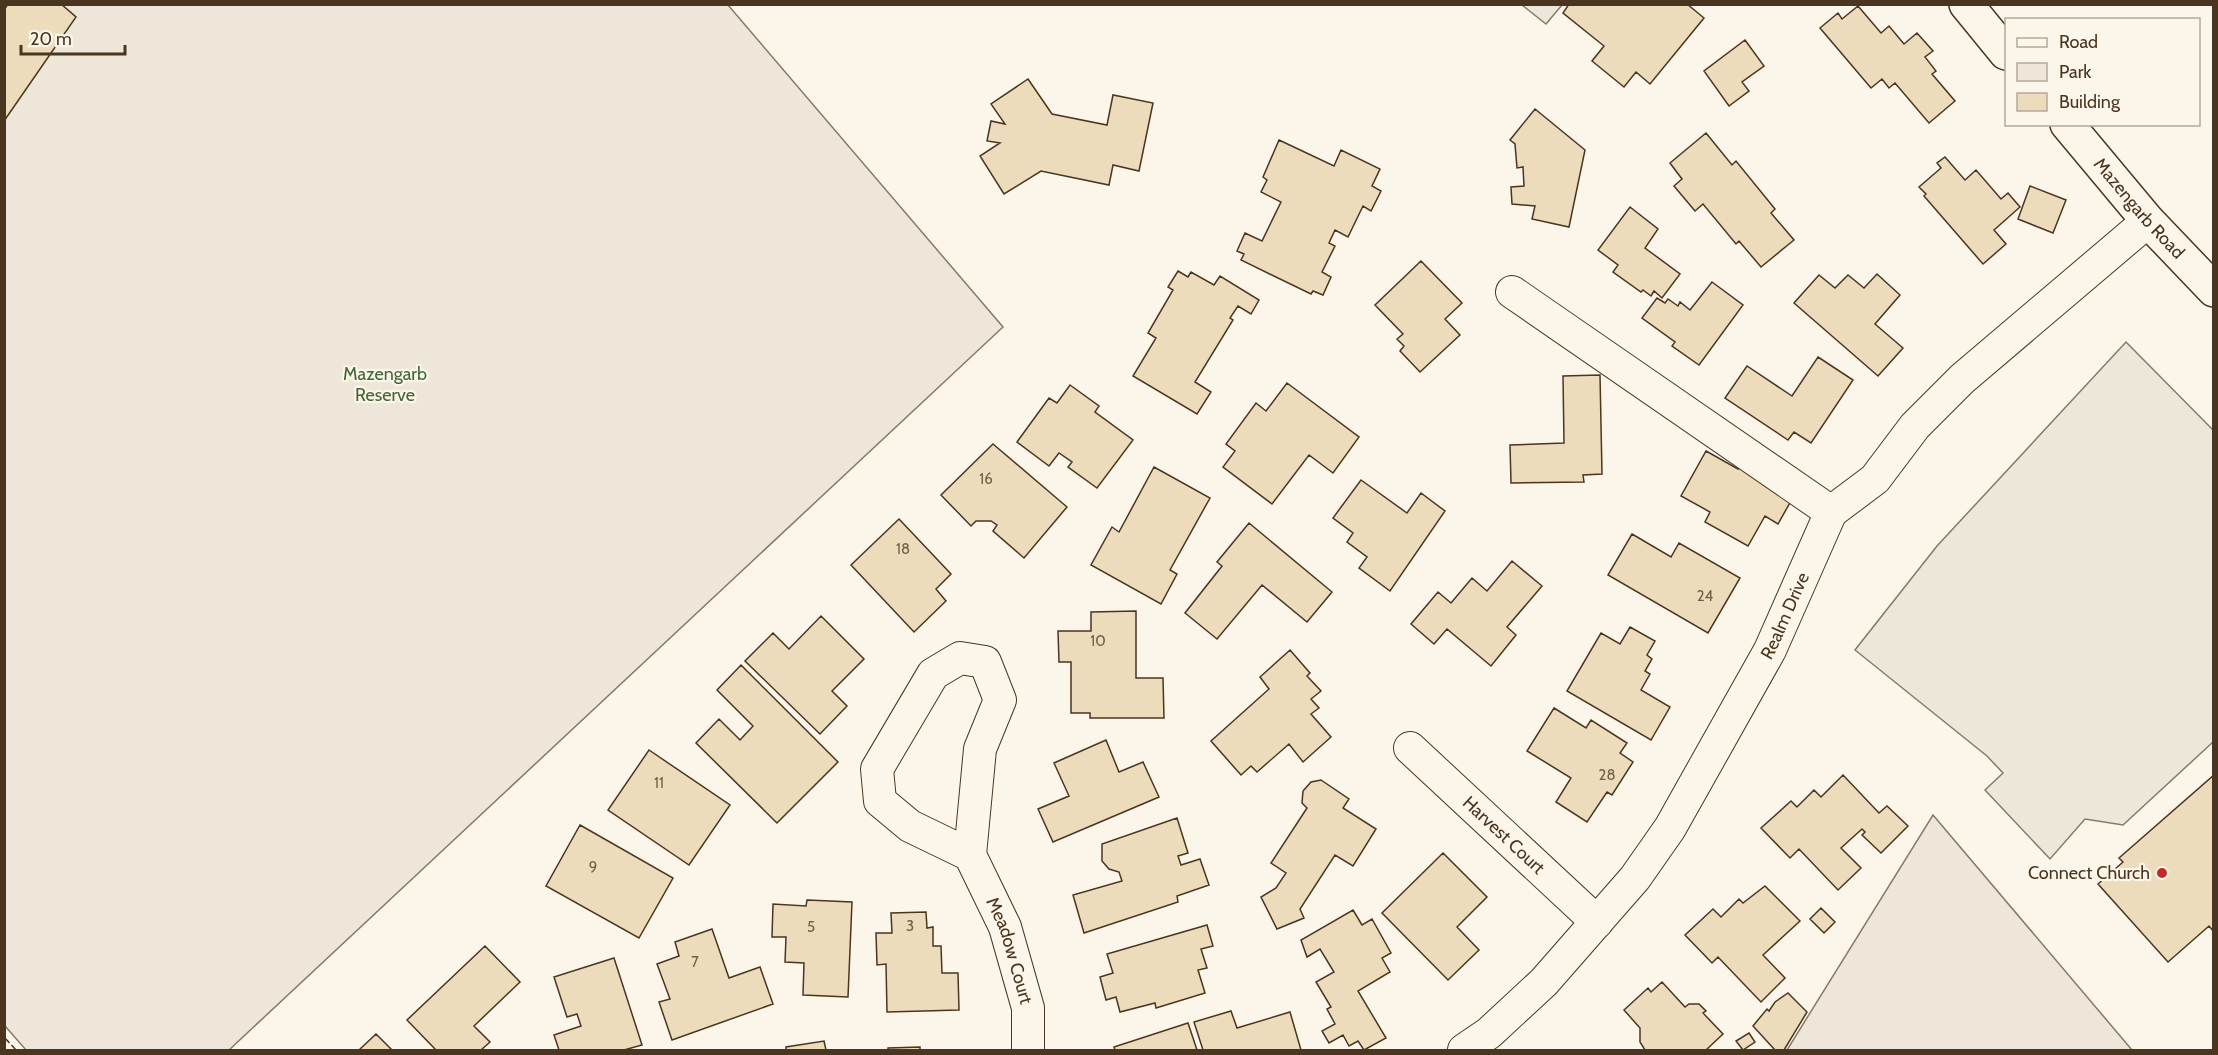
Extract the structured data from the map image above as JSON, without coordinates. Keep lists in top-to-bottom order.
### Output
{
  "streets": {
    "main road": ["Mazengarb Road"],
    "street": ["Realm Drive", "Harvest Court", "Meadow Court"]
  },
  "crossings": [
    ["Mazengarb Road", "Realm Drive"],
    ["Realm Drive", "Harvest Court"]
  ],
  "parks": ["Mazengarb Reserve"],
  "places": ["Connect Church"],
  "house_numbers": [
    "16",
    "18",
    "24",
    "10",
    "28",
    "11",
    "9",
    "3",
    "5",
    "7"
  ],
  "legend": ["Road", "Park", "Building"],
  "scale_bar": "20 m"
}
